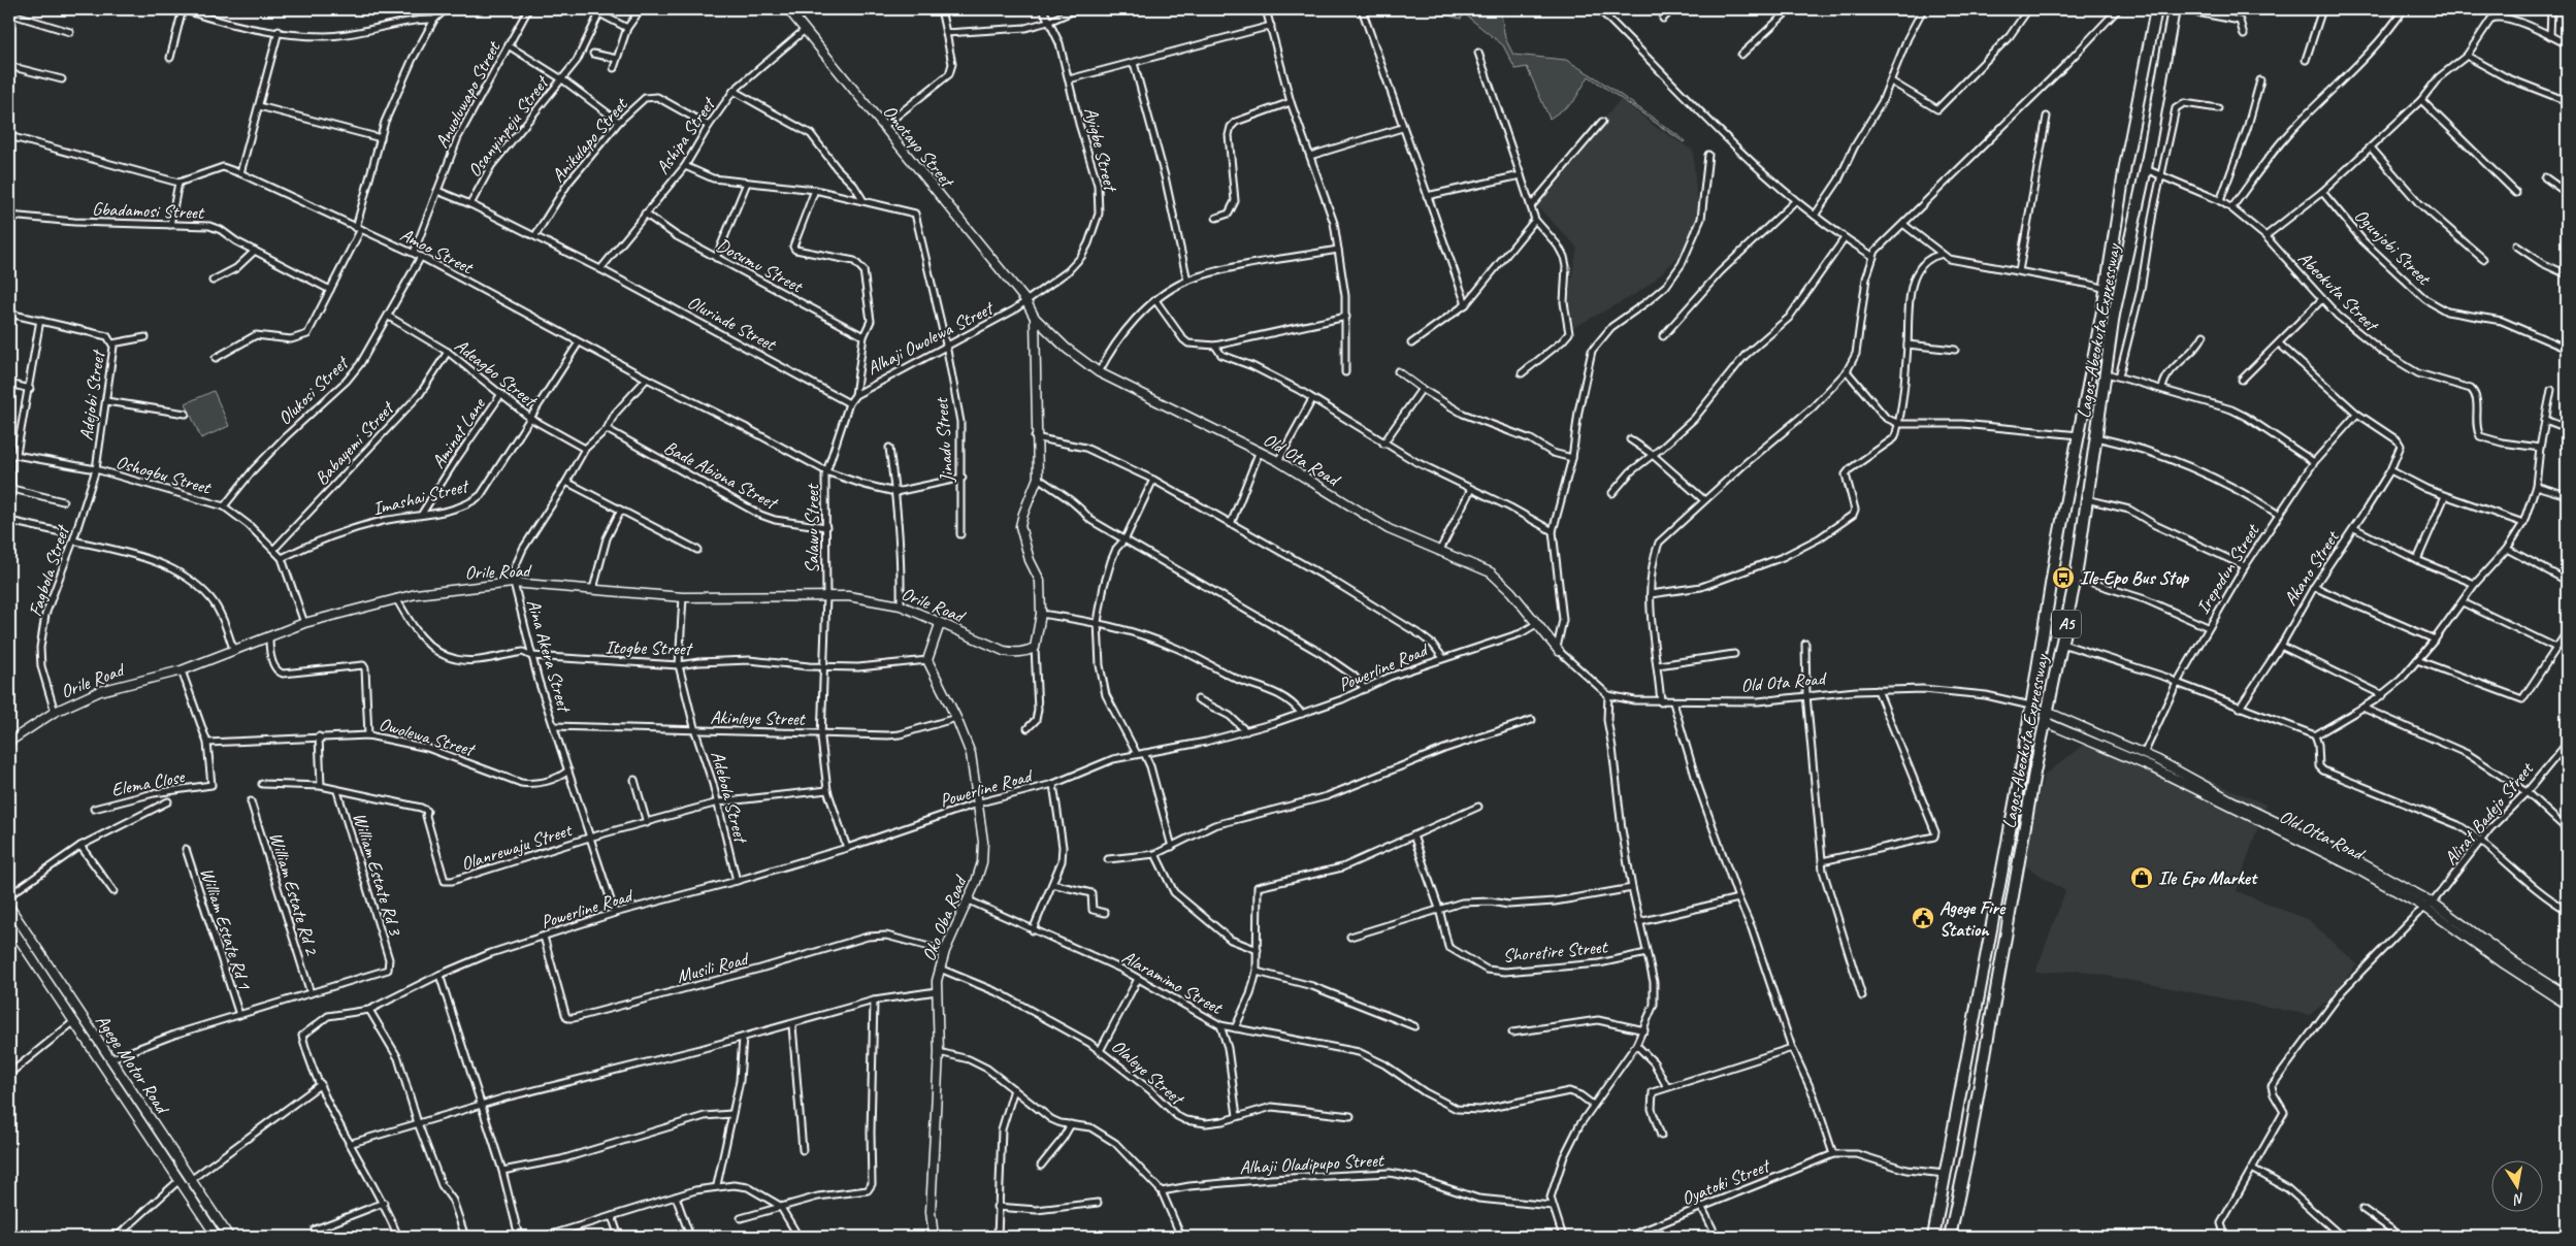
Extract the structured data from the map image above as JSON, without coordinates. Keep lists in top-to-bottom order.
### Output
{
  "streets": {
    "highway": ["Lagos-Abeokuta Expressway", "A5"],
    "street": [
      "Anuoluwapo Street",
      "Osanyinpeju Street",
      "Ashipa Street",
      "Anikulapo Street",
      "Omotayo Street",
      "Ayigbe Street",
      "Gbadamosi Street",
      "Ogunjobi Street",
      "Amoo Street",
      "Dosumu Street",
      "Abeokuta Street",
      "Olurinde Street",
      "Alhaji Owolewa Street",
      "Adeagbo Street",
      "Olukosi Street",
      "Adejobi Street",
      "Aminat Lane",
      "Jinadu Street",
      "Babayemi Street",
      "Old Ota Road",
      "Oshogbu Street",
      "Bade Abiona Street",
      "Imashai Street",
      "Salawu Street",
      "Akano Street",
      "Irepodun Street",
      "Fagbola Street",
      "Orile Road",
      "Itogbe Street",
      "Aina Akera Street",
      "Powerline Road",
      "Akinleye Street",
      "Owolewa Street",
      "Elema Close",
      "Adebola Street",
      "Alirat Badejo Street",
      "Old Otta Road",
      "Olanrewaju Street",
      "William Estate Rd 3",
      "William Estate Rd 2",
      "Oko Oba Road",
      "William Estate Rd 1",
      "Shoretire Street",
      "Musili Road",
      "Alaramimo Street",
      "Agege Motor Road",
      "Olaleye Street",
      "Alhaji Oladipupo Street",
      "Oyatoki Street"
    ]
  },
  "crossings": [
    ["Anuoluwapo Street", "Amoo Street"],
    ["Anuoluwapo Street", "Olurinde Street"],
    ["Osanyinpeju Street", "Olurinde Street"],
    ["Ashipa Street", "Anikulapo Street"],
    ["Ashipa Street", "Omotayo Street"],
    ["Ashipa Street", "Dosumu Street"],
    ["Ashipa Street", "Olurinde Street"],
    ["Anikulapo Street", "Olurinde Street"],
    ["Omotayo Street", "Ayigbe Street"],
    ["Omotayo Street", "Alhaji Owolewa Street"],
    ["Omotayo Street", "Old Ota Road"],
    ["Ayigbe Street", "Alhaji Owolewa Street"],
    ["Ayigbe Street", "Old Ota Road"],
    ["Amoo Street", "Olukosi Street"],
    ["Amoo Street", "Imashai Street"],
    ["Amoo Street", "Salawu Street"],
    ["Amoo Street", "Aina Akera Street"],
    ["Abeokuta Street", "Lagos-Abeokuta Expressway"],
    ["Olurinde Street", "Alhaji Owolewa Street"],
    ["Olurinde Street", "Salawu Street"],
    ["Lagos-Abeokuta Expressway", "Old Ota Road"],
    ["Lagos-Abeokuta Expressway", "Old Otta Road"],
    ["Alhaji Owolewa Street", "Jinadu Street"],
    ["Alhaji Owolewa Street", "Old Ota Road"],
    ["Alhaji Owolewa Street", "Salawu Street"],
    ["Adeagbo Street", "Olukosi Street"],
    ["Adeagbo Street", "Aminat Lane"],
    ["Adeagbo Street", "Babayemi Street"],
    ["Adeagbo Street", "Imashai Street"],
    ["Adeagbo Street", "Aina Akera Street"],
    ["Olukosi Street", "Oshogbu Street"],
    ["Adejobi Street", "Oshogbu Street"],
    ["Adejobi Street", "Fagbola Street"],
    ["Aminat Lane", "Imashai Street"],
    ["Old Ota Road", "Powerline Road"],
    ["Oshogbu Street", "Fagbola Street"],
    ["Bade Abiona Street", "Salawu Street"],
    ["Bade Abiona Street", "Aina Akera Street"],
    ["Salawu Street", "Orile Road"],
    ["Salawu Street", "Itogbe Street"],
    ["Salawu Street", "Powerline Road"],
    ["Salawu Street", "Akinleye Street"],
    ["Akano Street", "Irepodun Street"],
    ["Fagbola Street", "Orile Road"],
    ["Orile Road", "Itogbe Street"],
    ["Orile Road", "Aina Akera Street"],
    ["Orile Road", "Adebola Street"],
    ["Itogbe Street", "Aina Akera Street"],
    ["Itogbe Street", "Adebola Street"],
    ["Itogbe Street", "Oko Oba Road"],
    ["Aina Akera Street", "Powerline Road"],
    ["Aina Akera Street", "Akinleye Street"],
    ["Aina Akera Street", "Owolewa Street"],
    ["Aina Akera Street", "Olanrewaju Street"],
    ["Powerline Road", "Adebola Street"],
    ["Powerline Road", "Oko Oba Road"],
    ["Powerline Road", "Musili Road"],
    ["Akinleye Street", "Adebola Street"],
    ["Akinleye Street", "Oko Oba Road"],
    ["Owolewa Street", "Elema Close"],
    ["Alirat Badejo Street", "Old Otta Road"],
    ["Olanrewaju Street", "William Estate Rd 3"],
    ["William Estate Rd 3", "William Estate Rd 2"],
    ["Oko Oba Road", "Musili Road"],
    ["Oko Oba Road", "Alaramimo Street"],
    ["Oko Oba Road", "Olaleye Street"]
  ],
  "places": {
    "bus stop": ["Ile-Epo Bus Stop"],
    "shop": ["Ile Epo Market"],
    "public building": ["Agege Fire Station"]
  },
  "north": "bottom"
}
